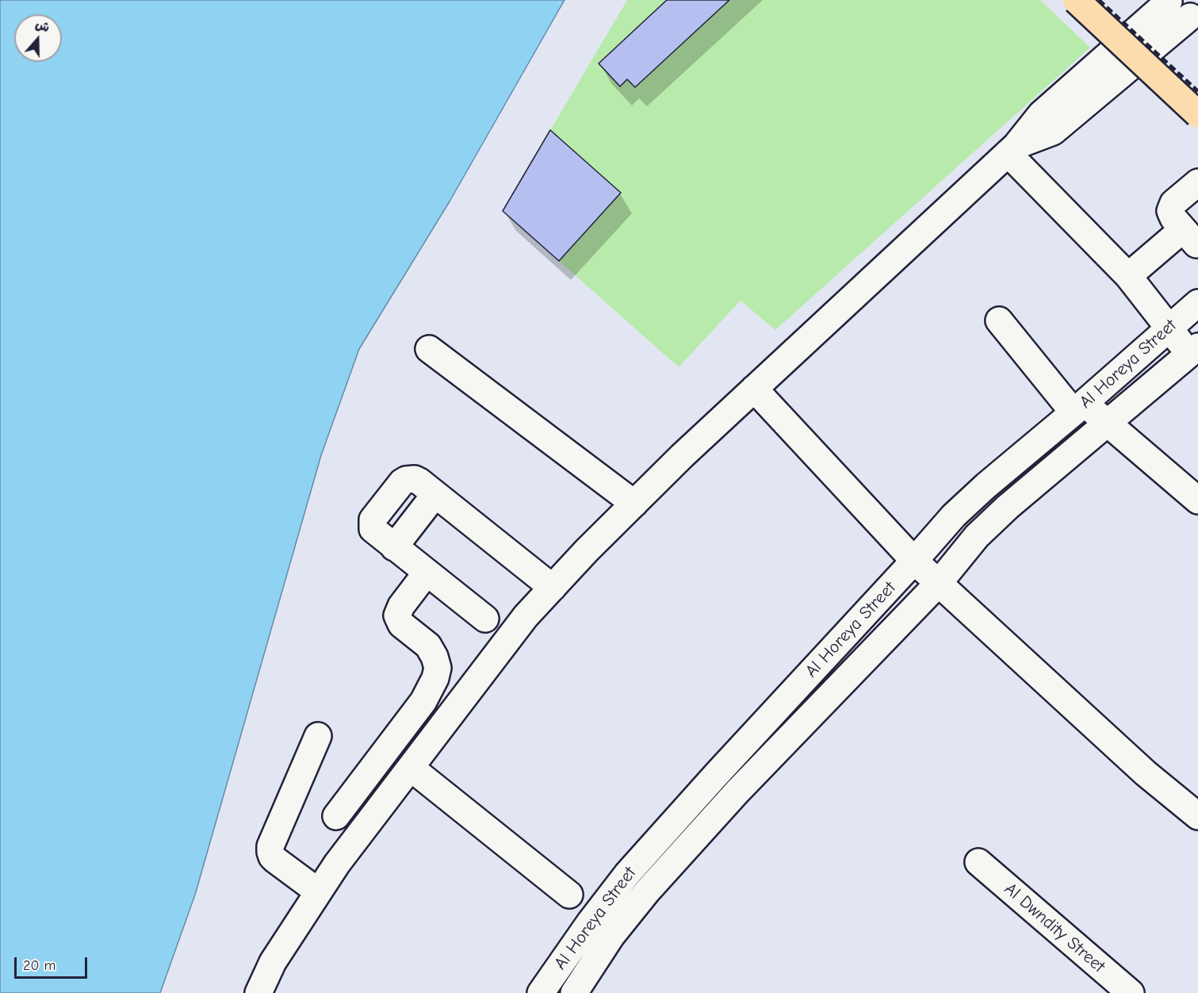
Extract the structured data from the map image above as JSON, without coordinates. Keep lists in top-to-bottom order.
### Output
{
  "streets": {
    "street": ["Al Horeya Street", "Al Dwndity Street"]
  },
  "scale_bar": "20 m",
  "north": "top"
}
